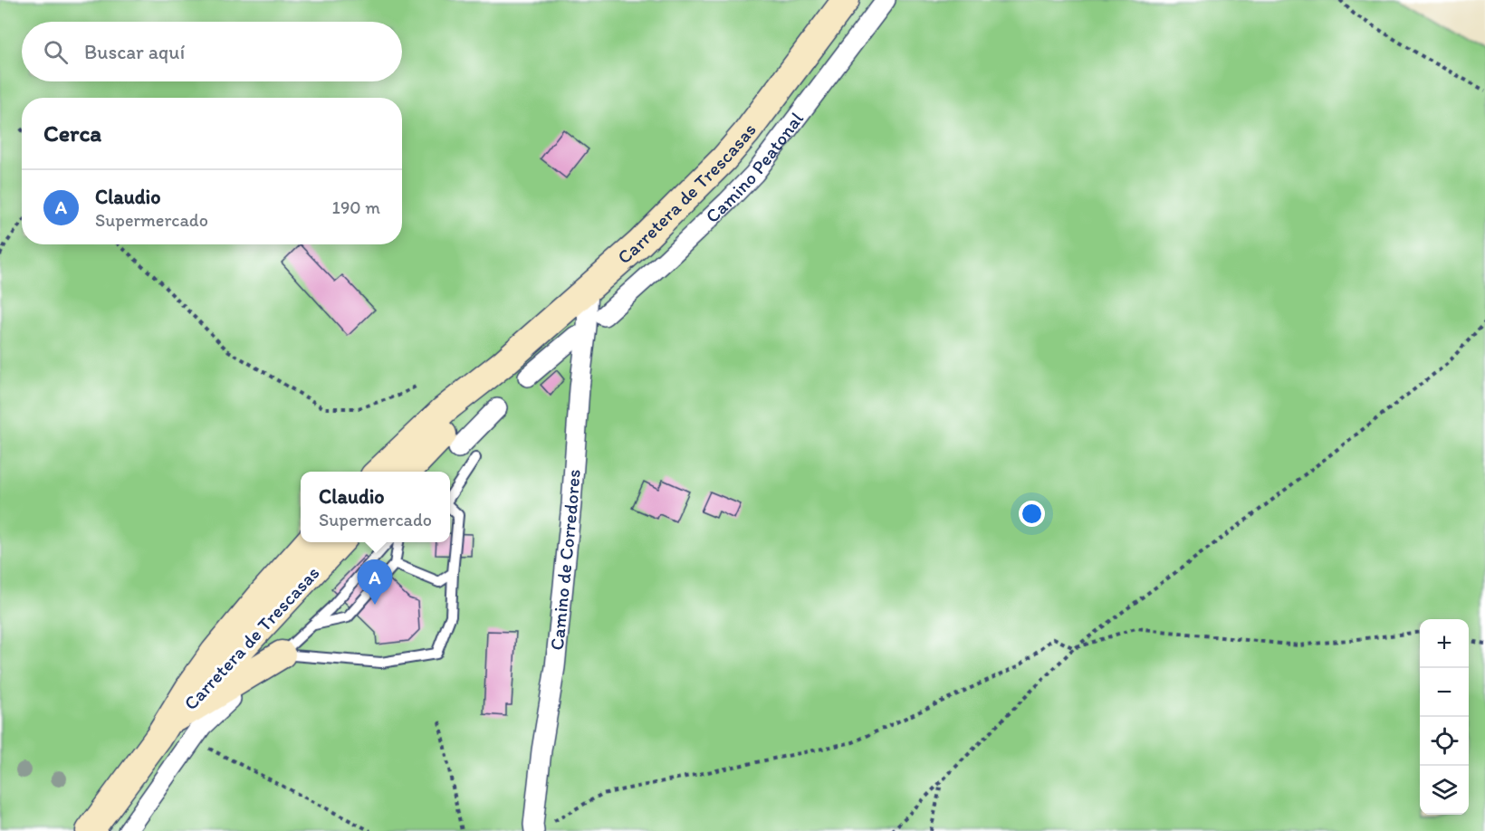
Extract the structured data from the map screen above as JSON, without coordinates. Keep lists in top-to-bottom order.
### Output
{
  "streets": {
    "street": ["Camino Peatonal", "Carretera de Trescasas", "Camino de Corredores"]
  },
  "crossings": [
    ["Carretera de Trescasas", "Camino de Corredores"]
  ],
  "page": {
    "search": "Buscar aquí",
    "heading": "Cerca",
    "list": [
      {
        "mark": "A",
        "name": "Claudio",
        "note": "Supermercado",
        "value": "190 m"
      }
    ],
    "popup": ["Claudio", "Supermercado"],
    "pins": "A",
    "map_buttons": ["+", "−"]
  }
}
